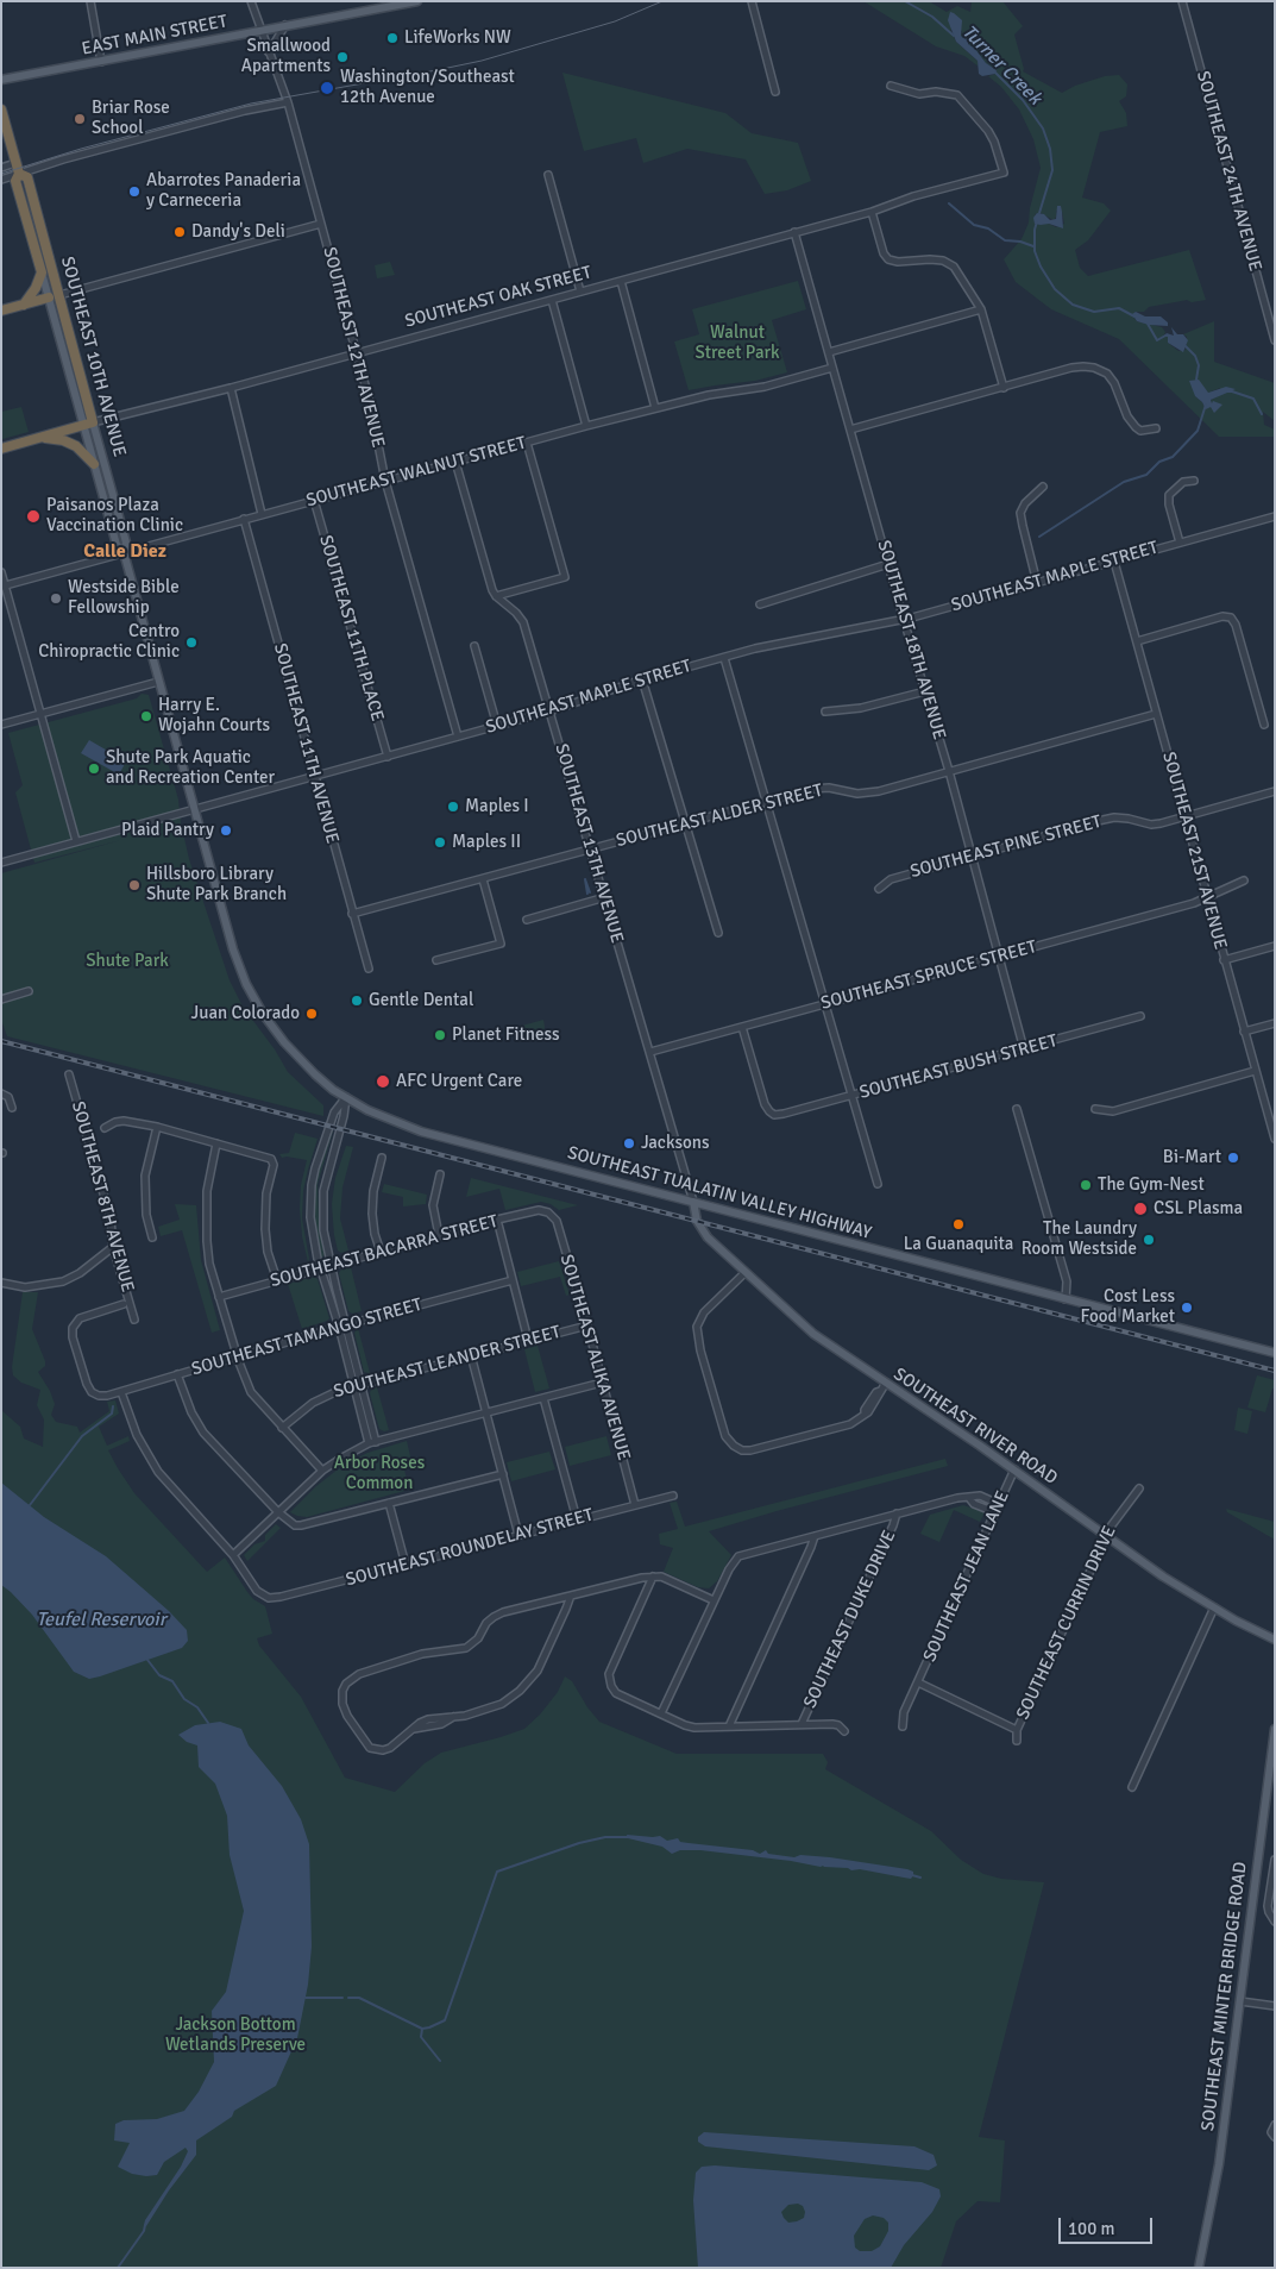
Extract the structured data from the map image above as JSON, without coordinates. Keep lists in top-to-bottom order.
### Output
{
  "streets": {
    "highway": ["SOUTHEAST OAK STREET", "SOUTHEAST 10TH AVENUE"],
    "main road": [
      "EAST MAIN STREET",
      "SOUTHEAST TUALATIN VALLEY HIGHWAY",
      "SOUTHEAST RIVER ROAD",
      "SOUTHEAST MINTER BRIDGE ROAD"
    ],
    "street": [
      "SOUTHEAST 24TH AVENUE",
      "SOUTHEAST 12TH AVENUE",
      "SOUTHEAST WALNUT STREET",
      "SOUTHEAST MAPLE STREET",
      "SOUTHEAST 11TH PLACE",
      "SOUTHEAST 18TH AVENUE",
      "SOUTHEAST 11TH AVENUE",
      "SOUTHEAST ALDER STREET",
      "SOUTHEAST 13TH AVENUE",
      "SOUTHEAST PINE STREET",
      "SOUTHEAST 21ST AVENUE",
      "SOUTHEAST SPRUCE STREET",
      "SOUTHEAST BUSH STREET",
      "SOUTHEAST 8TH AVENUE",
      "SOUTHEAST BACARRA STREET",
      "SOUTHEAST TAMANGO STREET",
      "SOUTHEAST ALIKA AVENUE",
      "SOUTHEAST LEANDER STREET",
      "SOUTHEAST ROUNDELAY STREET",
      "SOUTHEAST JEAN LANE",
      "SOUTHEAST DUKE DRIVE",
      "SOUTHEAST CURRIN DRIVE"
    ]
  },
  "crossings": [
    ["EAST MAIN STREET", "SOUTHEAST 12TH AVENUE"],
    ["SOUTHEAST OAK STREET", "SOUTHEAST 12TH AVENUE"],
    ["SOUTHEAST OAK STREET", "SOUTHEAST 10TH AVENUE"],
    ["SOUTHEAST OAK STREET", "SOUTHEAST 18TH AVENUE"],
    ["SOUTHEAST 12TH AVENUE", "SOUTHEAST WALNUT STREET"],
    ["SOUTHEAST 12TH AVENUE", "SOUTHEAST MAPLE STREET"],
    ["SOUTHEAST 10TH AVENUE", "SOUTHEAST WALNUT STREET"],
    ["SOUTHEAST 10TH AVENUE", "SOUTHEAST MAPLE STREET"],
    ["SOUTHEAST 10TH AVENUE", "SOUTHEAST TUALATIN VALLEY HIGHWAY"],
    ["SOUTHEAST WALNUT STREET", "SOUTHEAST 11TH PLACE"],
    ["SOUTHEAST WALNUT STREET", "SOUTHEAST 18TH AVENUE"],
    ["SOUTHEAST WALNUT STREET", "SOUTHEAST 11TH AVENUE"],
    ["SOUTHEAST WALNUT STREET", "SOUTHEAST 13TH AVENUE"],
    ["SOUTHEAST MAPLE STREET", "SOUTHEAST 11TH PLACE"],
    ["SOUTHEAST MAPLE STREET", "SOUTHEAST 18TH AVENUE"],
    ["SOUTHEAST MAPLE STREET", "SOUTHEAST 11TH AVENUE"],
    ["SOUTHEAST MAPLE STREET", "SOUTHEAST 13TH AVENUE"],
    ["SOUTHEAST MAPLE STREET", "SOUTHEAST 21ST AVENUE"],
    ["SOUTHEAST 18TH AVENUE", "SOUTHEAST ALDER STREET"],
    ["SOUTHEAST 18TH AVENUE", "SOUTHEAST PINE STREET"],
    ["SOUTHEAST 18TH AVENUE", "SOUTHEAST SPRUCE STREET"],
    ["SOUTHEAST 18TH AVENUE", "SOUTHEAST BUSH STREET"],
    ["SOUTHEAST 11TH AVENUE", "SOUTHEAST ALDER STREET"],
    ["SOUTHEAST ALDER STREET", "SOUTHEAST 13TH AVENUE"],
    ["SOUTHEAST ALDER STREET", "SOUTHEAST 21ST AVENUE"],
    ["SOUTHEAST 13TH AVENUE", "SOUTHEAST SPRUCE STREET"],
    ["SOUTHEAST 13TH AVENUE", "SOUTHEAST TUALATIN VALLEY HIGHWAY"],
    ["SOUTHEAST 13TH AVENUE", "SOUTHEAST RIVER ROAD"],
    ["SOUTHEAST PINE STREET", "SOUTHEAST 21ST AVENUE"],
    ["SOUTHEAST 21ST AVENUE", "SOUTHEAST SPRUCE STREET"],
    ["SOUTHEAST SPRUCE STREET", "SOUTHEAST BUSH STREET"],
    ["SOUTHEAST TUALATIN VALLEY HIGHWAY", "SOUTHEAST RIVER ROAD"],
    ["SOUTHEAST BACARRA STREET", "SOUTHEAST ALIKA AVENUE"],
    ["SOUTHEAST ALIKA AVENUE", "SOUTHEAST LEANDER STREET"],
    ["SOUTHEAST ALIKA AVENUE", "SOUTHEAST ROUNDELAY STREET"],
    ["SOUTHEAST RIVER ROAD", "SOUTHEAST JEAN LANE"],
    ["SOUTHEAST RIVER ROAD", "SOUTHEAST CURRIN DRIVE"]
  ],
  "districts": ["Calle Diez"],
  "water": ["Turner Creek", "Teufel Reservoir"],
  "parks": [
    "Walnut Street Park",
    "Shute Park",
    "Arbor Roses Common",
    "Jackson Bottom Wetlands Preserve"
  ],
  "places": [
    "LifeWorks NW",
    "Smallwood Apartments",
    "Washington/Southeast 12th Avenue",
    "Briar Rose School",
    "Abarrotes Panaderia y Carneceria",
    "Dandy's Deli",
    "Paisanos Plaza Vaccination Clinic",
    "Westside Bible Fellowship",
    "Centro Chiropractic Clinic",
    "Harry E. Wojahn Courts",
    "Shute Park Aquatic and Recreation Center",
    "Maples I",
    "Plaid Pantry",
    "Maples II",
    "Hillsboro Library Shute Park Branch",
    "Gentle Dental",
    "Juan Colorado",
    "Planet Fitness",
    "AFC Urgent Care",
    "Jacksons",
    "Bi-Mart",
    "The Gym-Nest",
    "CSL Plasma",
    "La Guanaquita",
    "The Laundry Room Westside",
    "Cost Less Food Market"
  ],
  "scale_bar": "100 m"
}
